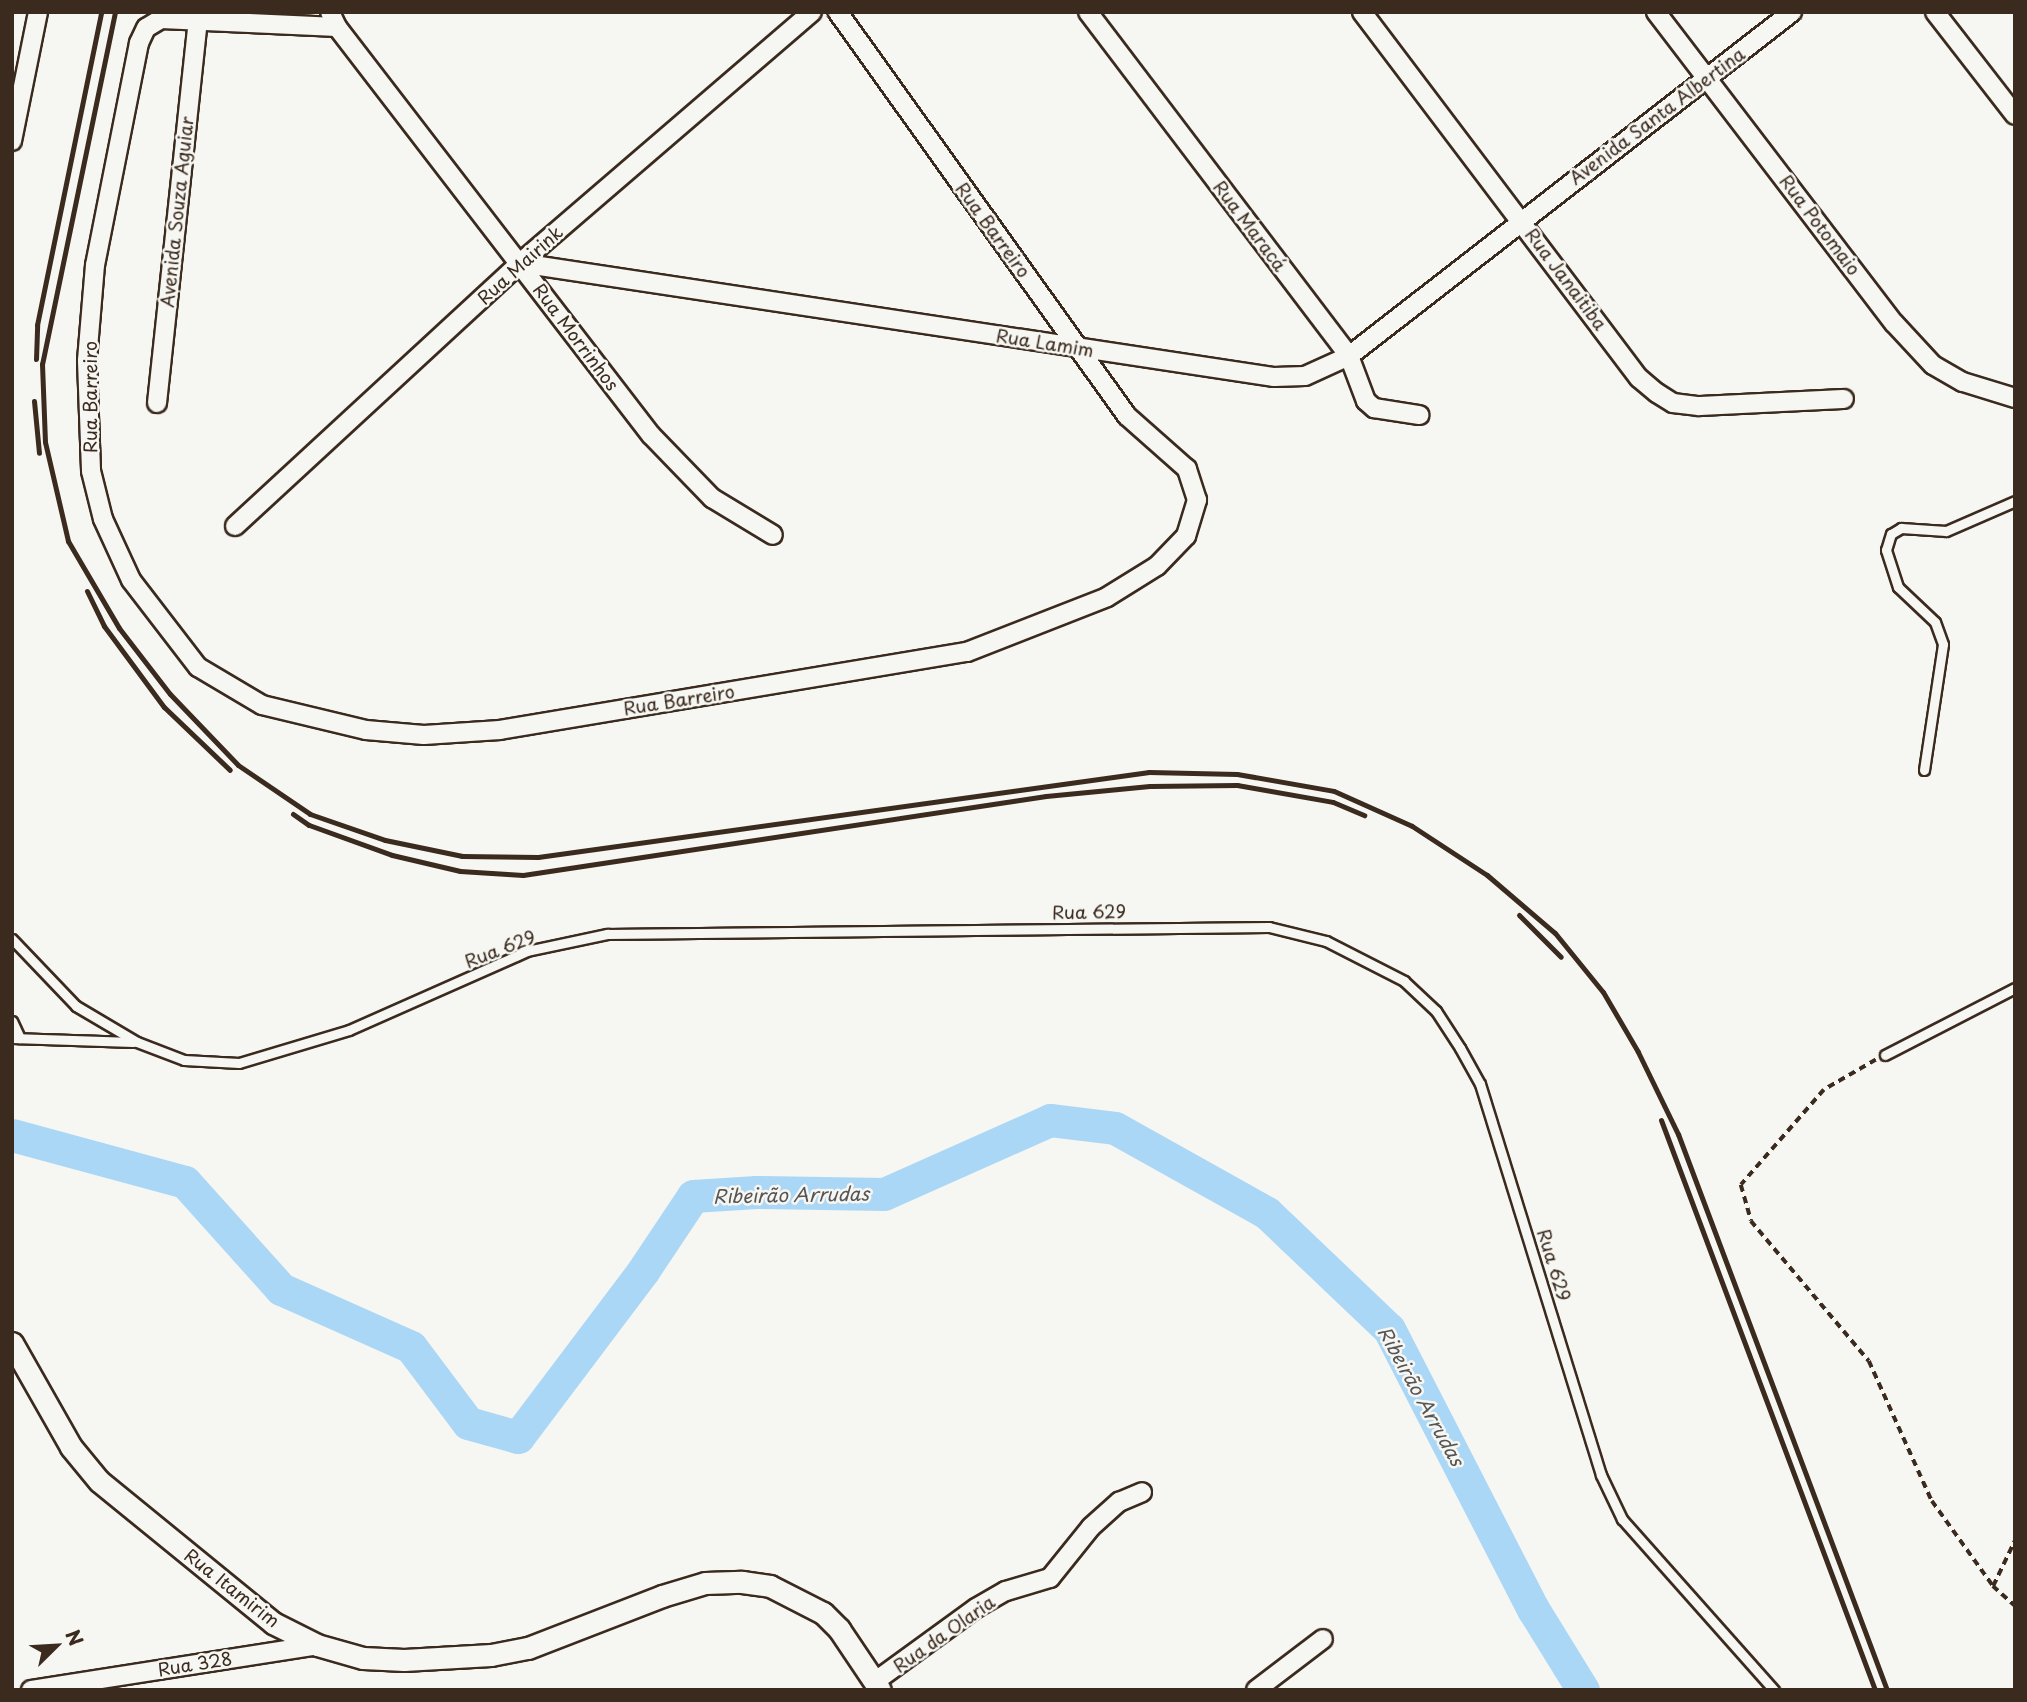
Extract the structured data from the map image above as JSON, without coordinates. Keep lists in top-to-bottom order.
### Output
{
  "streets": {
    "street": [
      "Avenida Santa Albertina",
      "Avenida Souza Aguiar",
      "Rua Potomaio",
      "Rua Maracá",
      "Rua Barreiro",
      "Rua Mairink",
      "Rua Janaitiba",
      "Rua Morrinhos",
      "Rua Lamim",
      "Rua Itamirim",
      "Rua da Olaria",
      "Rua 328"
    ],
    "lane": ["Rua 629"]
  },
  "crossings": [
    ["Avenida Santa Albertina", "Rua Potomaio"],
    ["Avenida Santa Albertina", "Rua Janaitiba"],
    ["Avenida Santa Albertina", "Rua Lamim"],
    ["Avenida Souza Aguiar", "Rua Barreiro"],
    ["Rua Maracá", "Rua Lamim"],
    ["Rua Barreiro", "Rua Lamim"],
    ["Rua Mairink", "Rua Morrinhos"],
    ["Rua Mairink", "Rua Lamim"],
    ["Rua Janaitiba", "Rua Lamim"],
    ["Rua Morrinhos", "Rua Lamim"],
    ["Rua Itamirim", "Rua da Olaria"],
    ["Rua Itamirim", "Rua 328"]
  ],
  "water": ["Ribeirão Arrudas"],
  "north": "top right"
}
